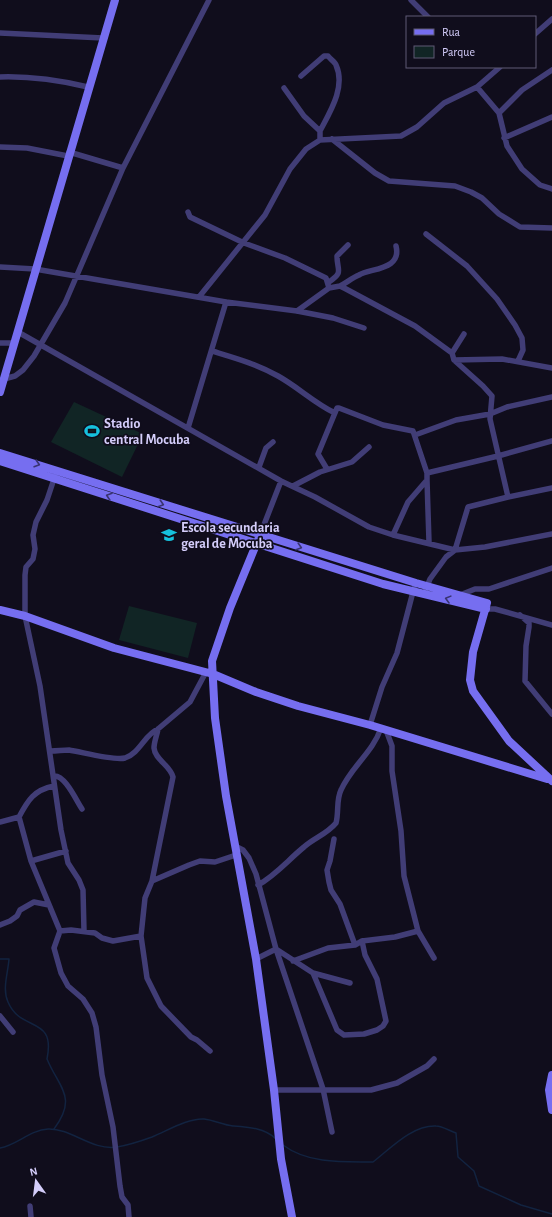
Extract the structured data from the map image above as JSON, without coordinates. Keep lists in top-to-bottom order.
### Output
{
  "places": {
    "sports": ["Stadio central Mocuba"],
    "school or university": ["Escola secundaria geral de Mocuba"]
  },
  "legend": ["Rua", "Parque"],
  "north": "top"
}
